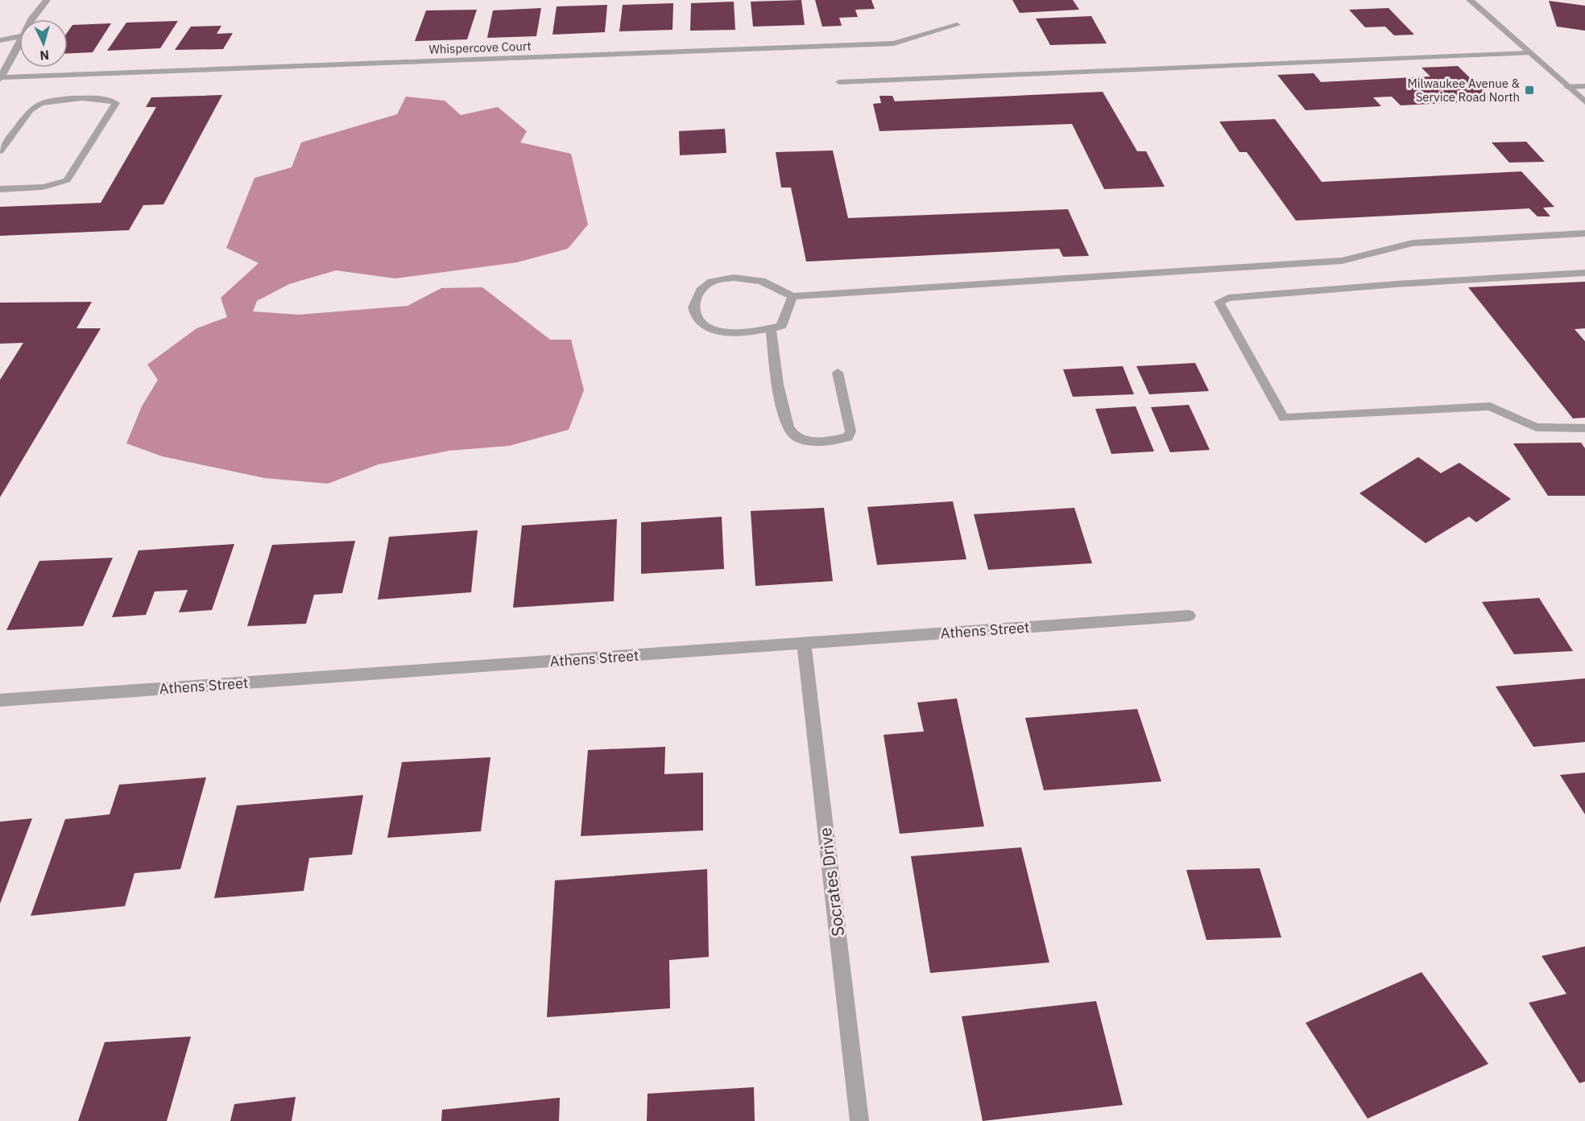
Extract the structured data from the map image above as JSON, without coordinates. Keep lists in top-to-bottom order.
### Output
{
  "streets": {
    "street": ["Whispercove Court", "Athens Street", "Socrates Drive"]
  },
  "crossings": [
    ["Athens Street", "Socrates Drive"]
  ],
  "places": {
    "transit": ["Milwaukee Avenue & Service Road North"]
  },
  "north": "bottom"
}
